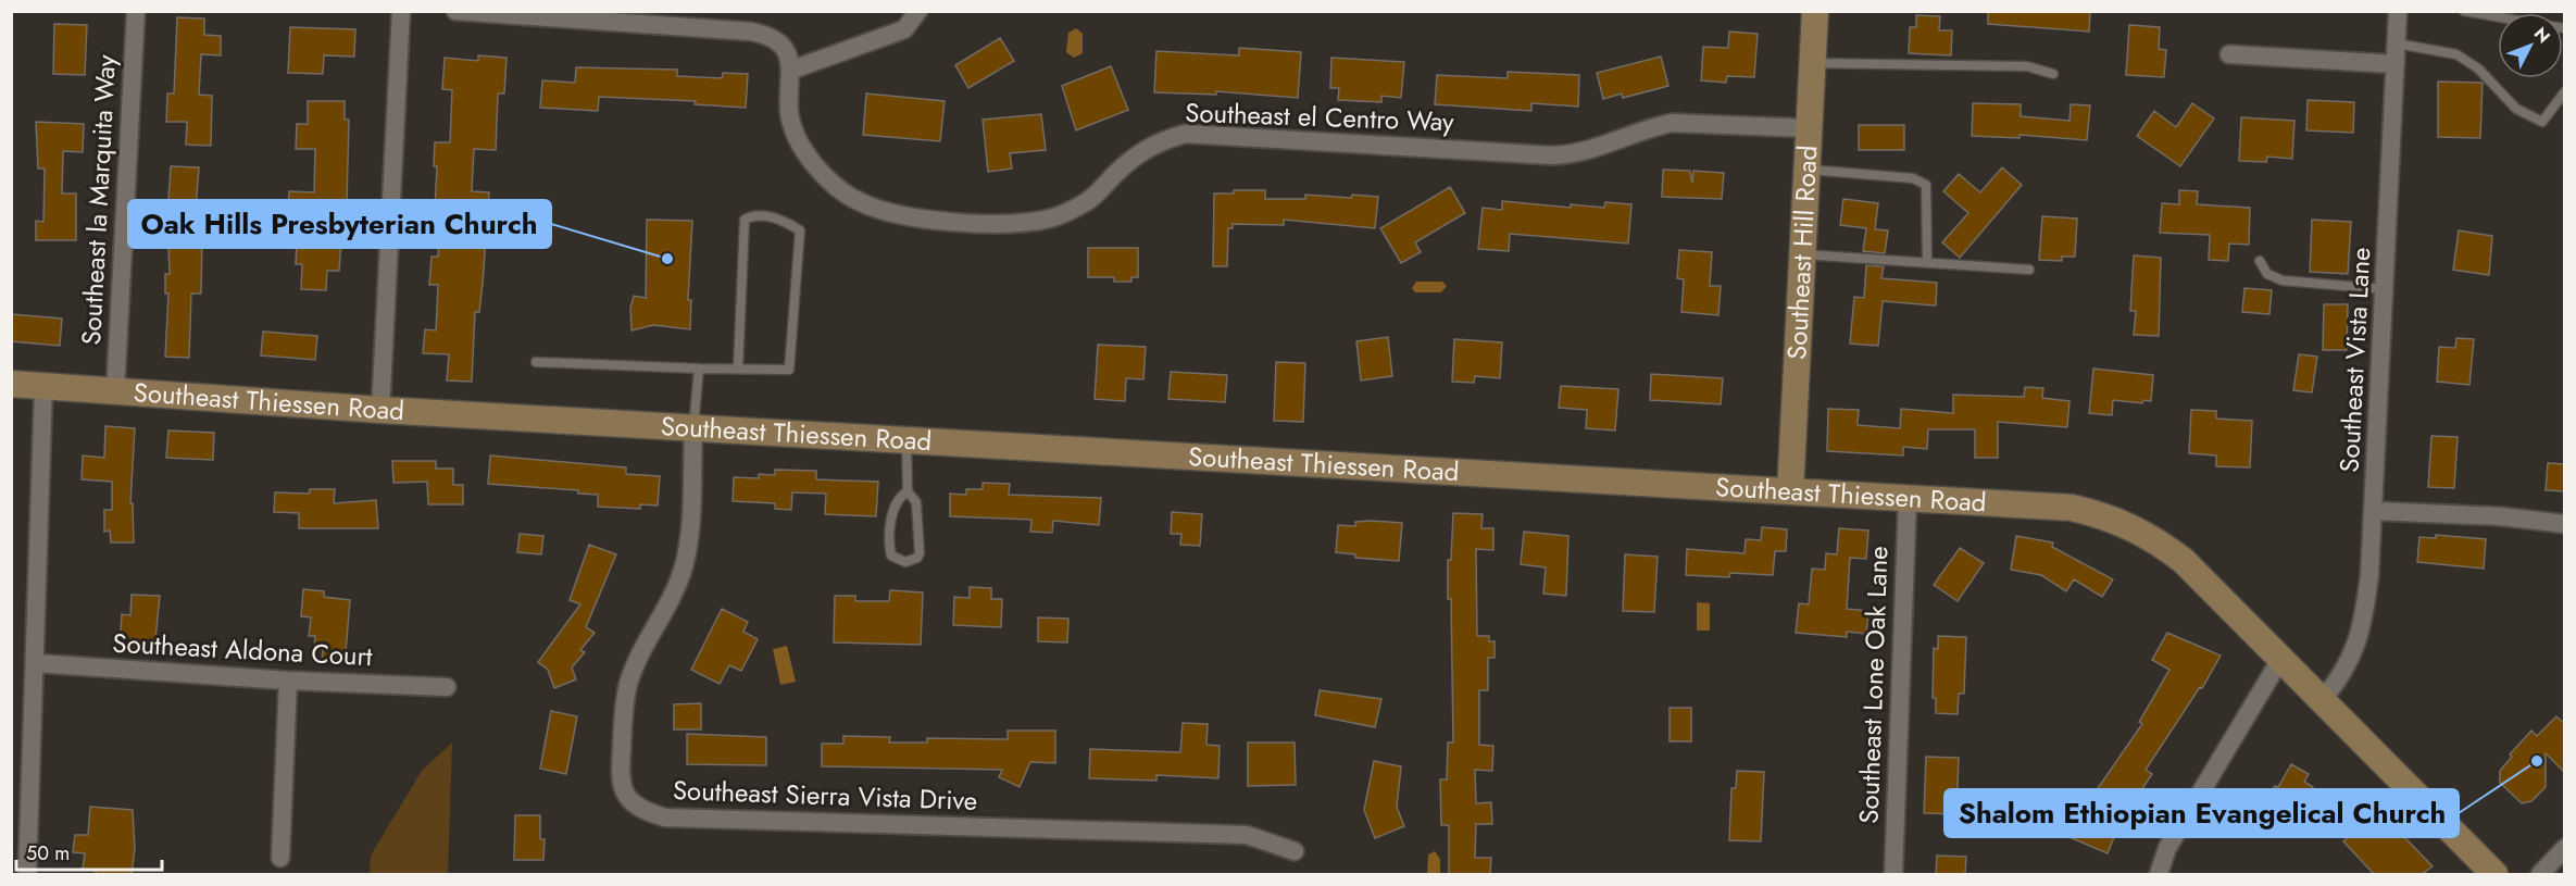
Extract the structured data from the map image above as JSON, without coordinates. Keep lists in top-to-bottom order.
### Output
{
  "streets": {
    "main road": ["Southeast Hill Road", "Southeast Thiessen Road"],
    "street": [
      "Southeast el Centro Way",
      "Southeast la Marquita Way",
      "Southeast Vista Lane",
      "Southeast Aldona Court",
      "Southeast Lone Oak Lane",
      "Southeast Sierra Vista Drive"
    ]
  },
  "crossings": [
    ["Southeast el Centro Way", "Southeast Hill Road"],
    ["Southeast la Marquita Way", "Southeast Thiessen Road"],
    ["Southeast Hill Road", "Southeast Thiessen Road"],
    ["Southeast Vista Lane", "Southeast Thiessen Road"],
    ["Southeast Thiessen Road", "Southeast Lone Oak Lane"],
    ["Southeast Thiessen Road", "Southeast Sierra Vista Drive"]
  ],
  "places": ["Oak Hills Presbyterian Church", "Shalom Ethiopian Evangelical Church"],
  "scale_bar": "50 m",
  "north": "top right"
}
